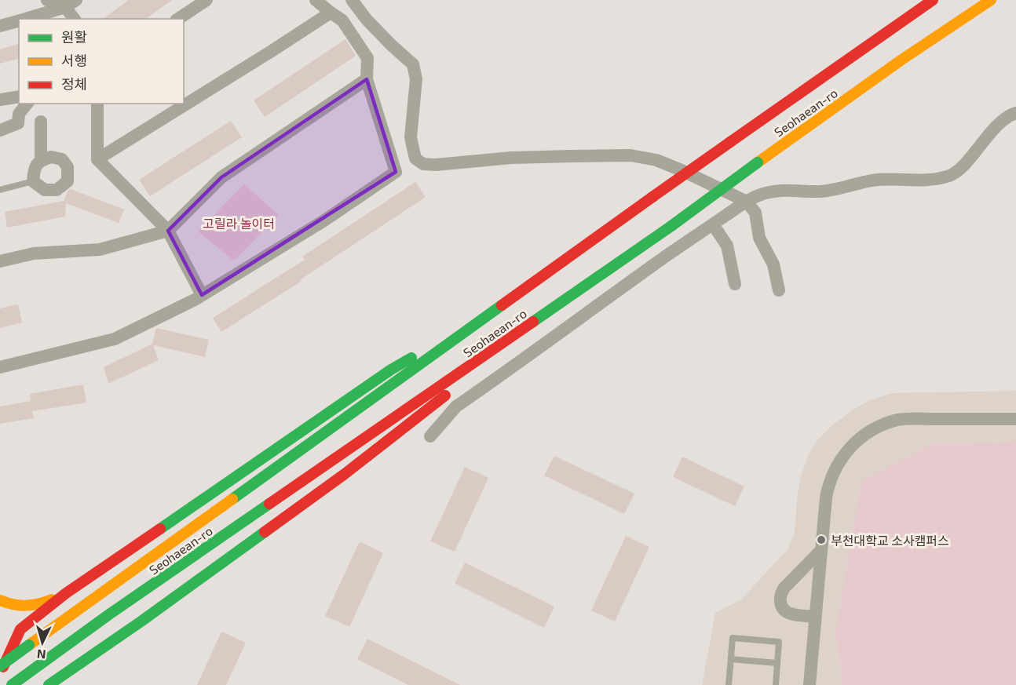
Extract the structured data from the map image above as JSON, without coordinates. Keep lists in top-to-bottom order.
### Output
{
  "streets": {
    "main road": ["Seohaean-ro"]
  },
  "parks": ["고릴라 놀이터"],
  "places": ["부천대학교 소사캠퍼스"],
  "legend": ["원활", "서행", "정체"],
  "north": "bottom"
}
